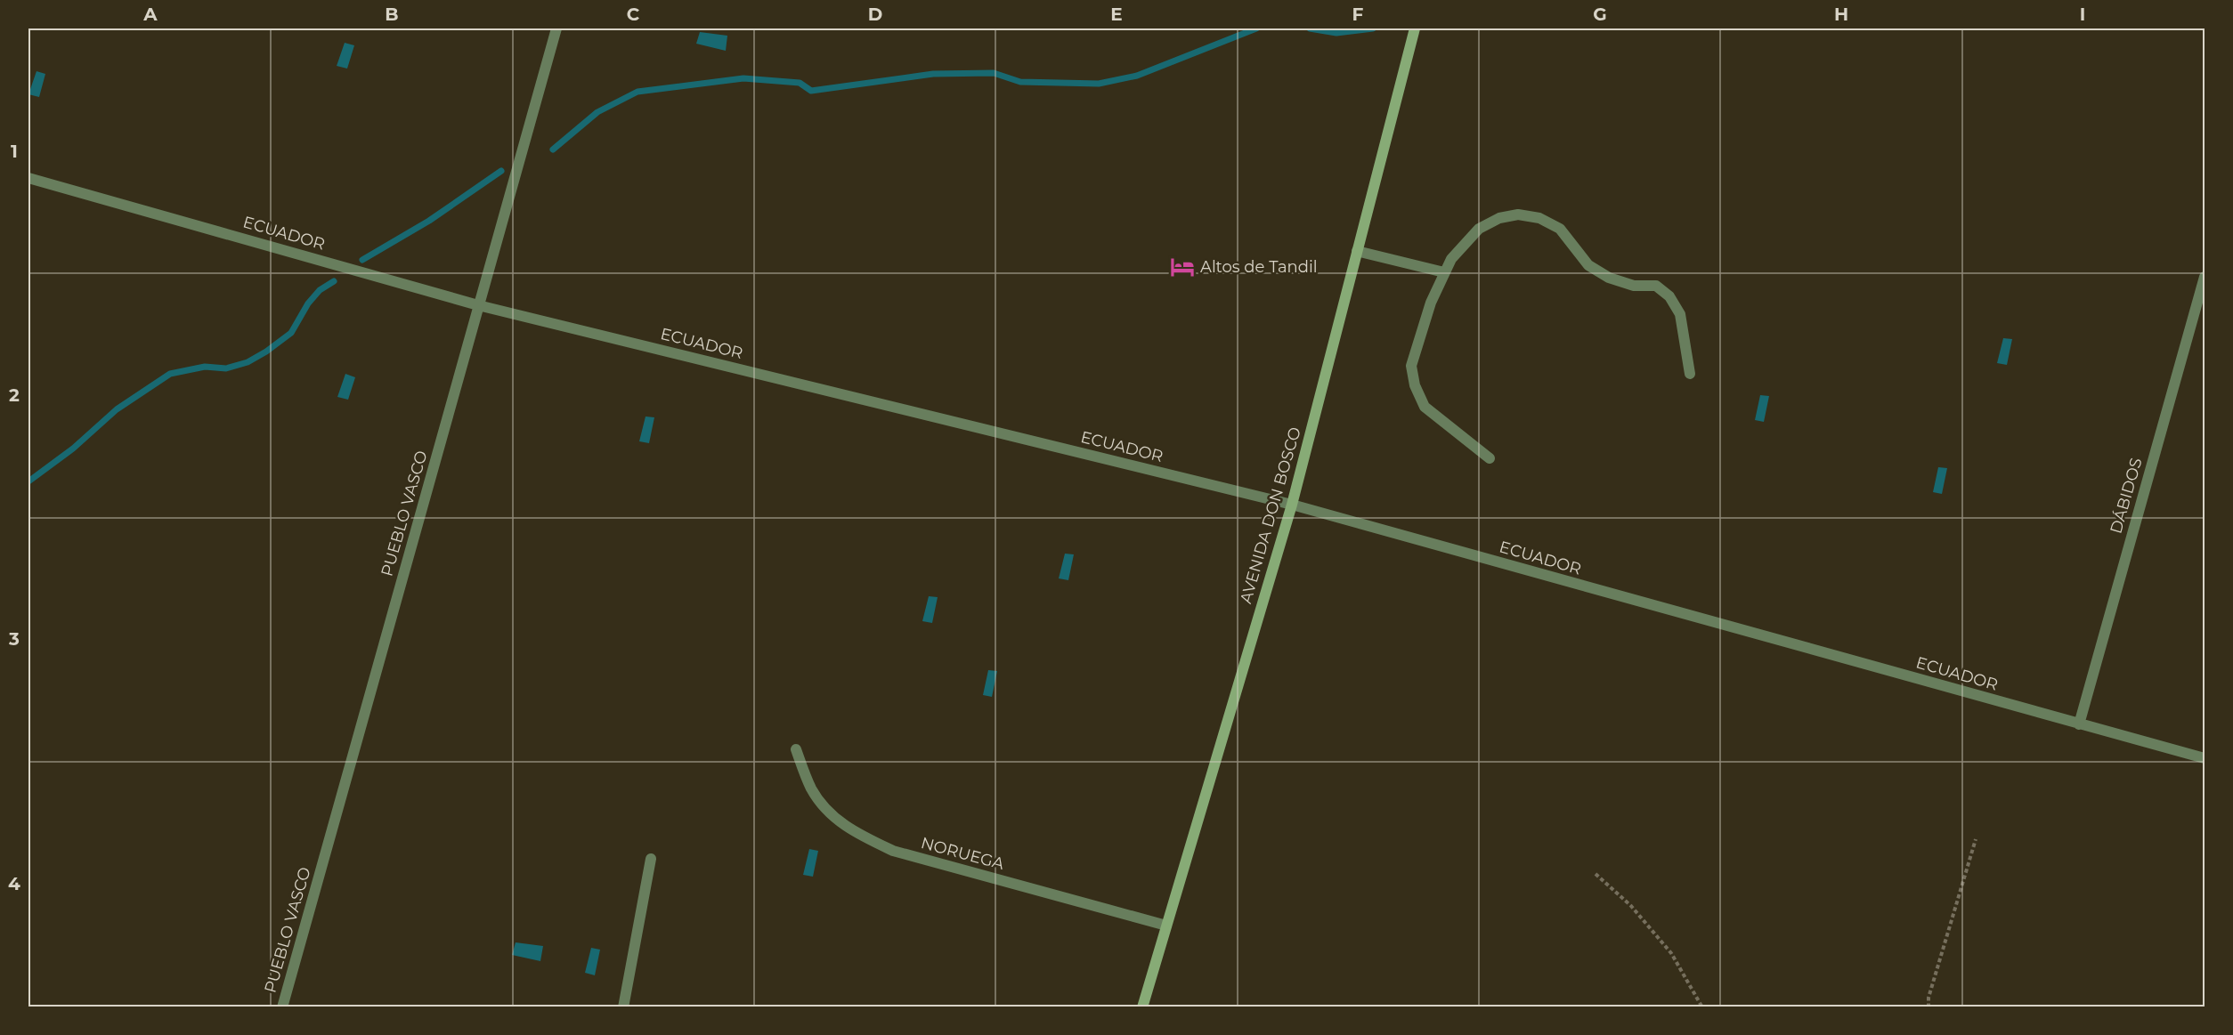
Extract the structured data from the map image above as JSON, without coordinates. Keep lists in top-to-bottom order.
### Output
{
  "streets": {
    "main road": ["AVENIDA DON BOSCO"],
    "street": [
      "ECUADOR",
      "DÁBIDOS",
      "PUEBLO VASCO",
      "NORUEGA"
    ]
  },
  "crossings": [
    ["ECUADOR", "DÁBIDOS"],
    ["ECUADOR", "PUEBLO VASCO"],
    ["ECUADOR", "AVENIDA DON BOSCO"],
    ["AVENIDA DON BOSCO", "NORUEGA"]
  ],
  "places": {
    "hotel": ["Altos de Tandil"]
  },
  "grid": {
    "columns": [
      "A",
      "B",
      "C",
      "D",
      "E",
      "F",
      "G",
      "H",
      "I"
    ],
    "rows": [
      "1",
      "2",
      "3",
      "4"
    ]
  }
}
